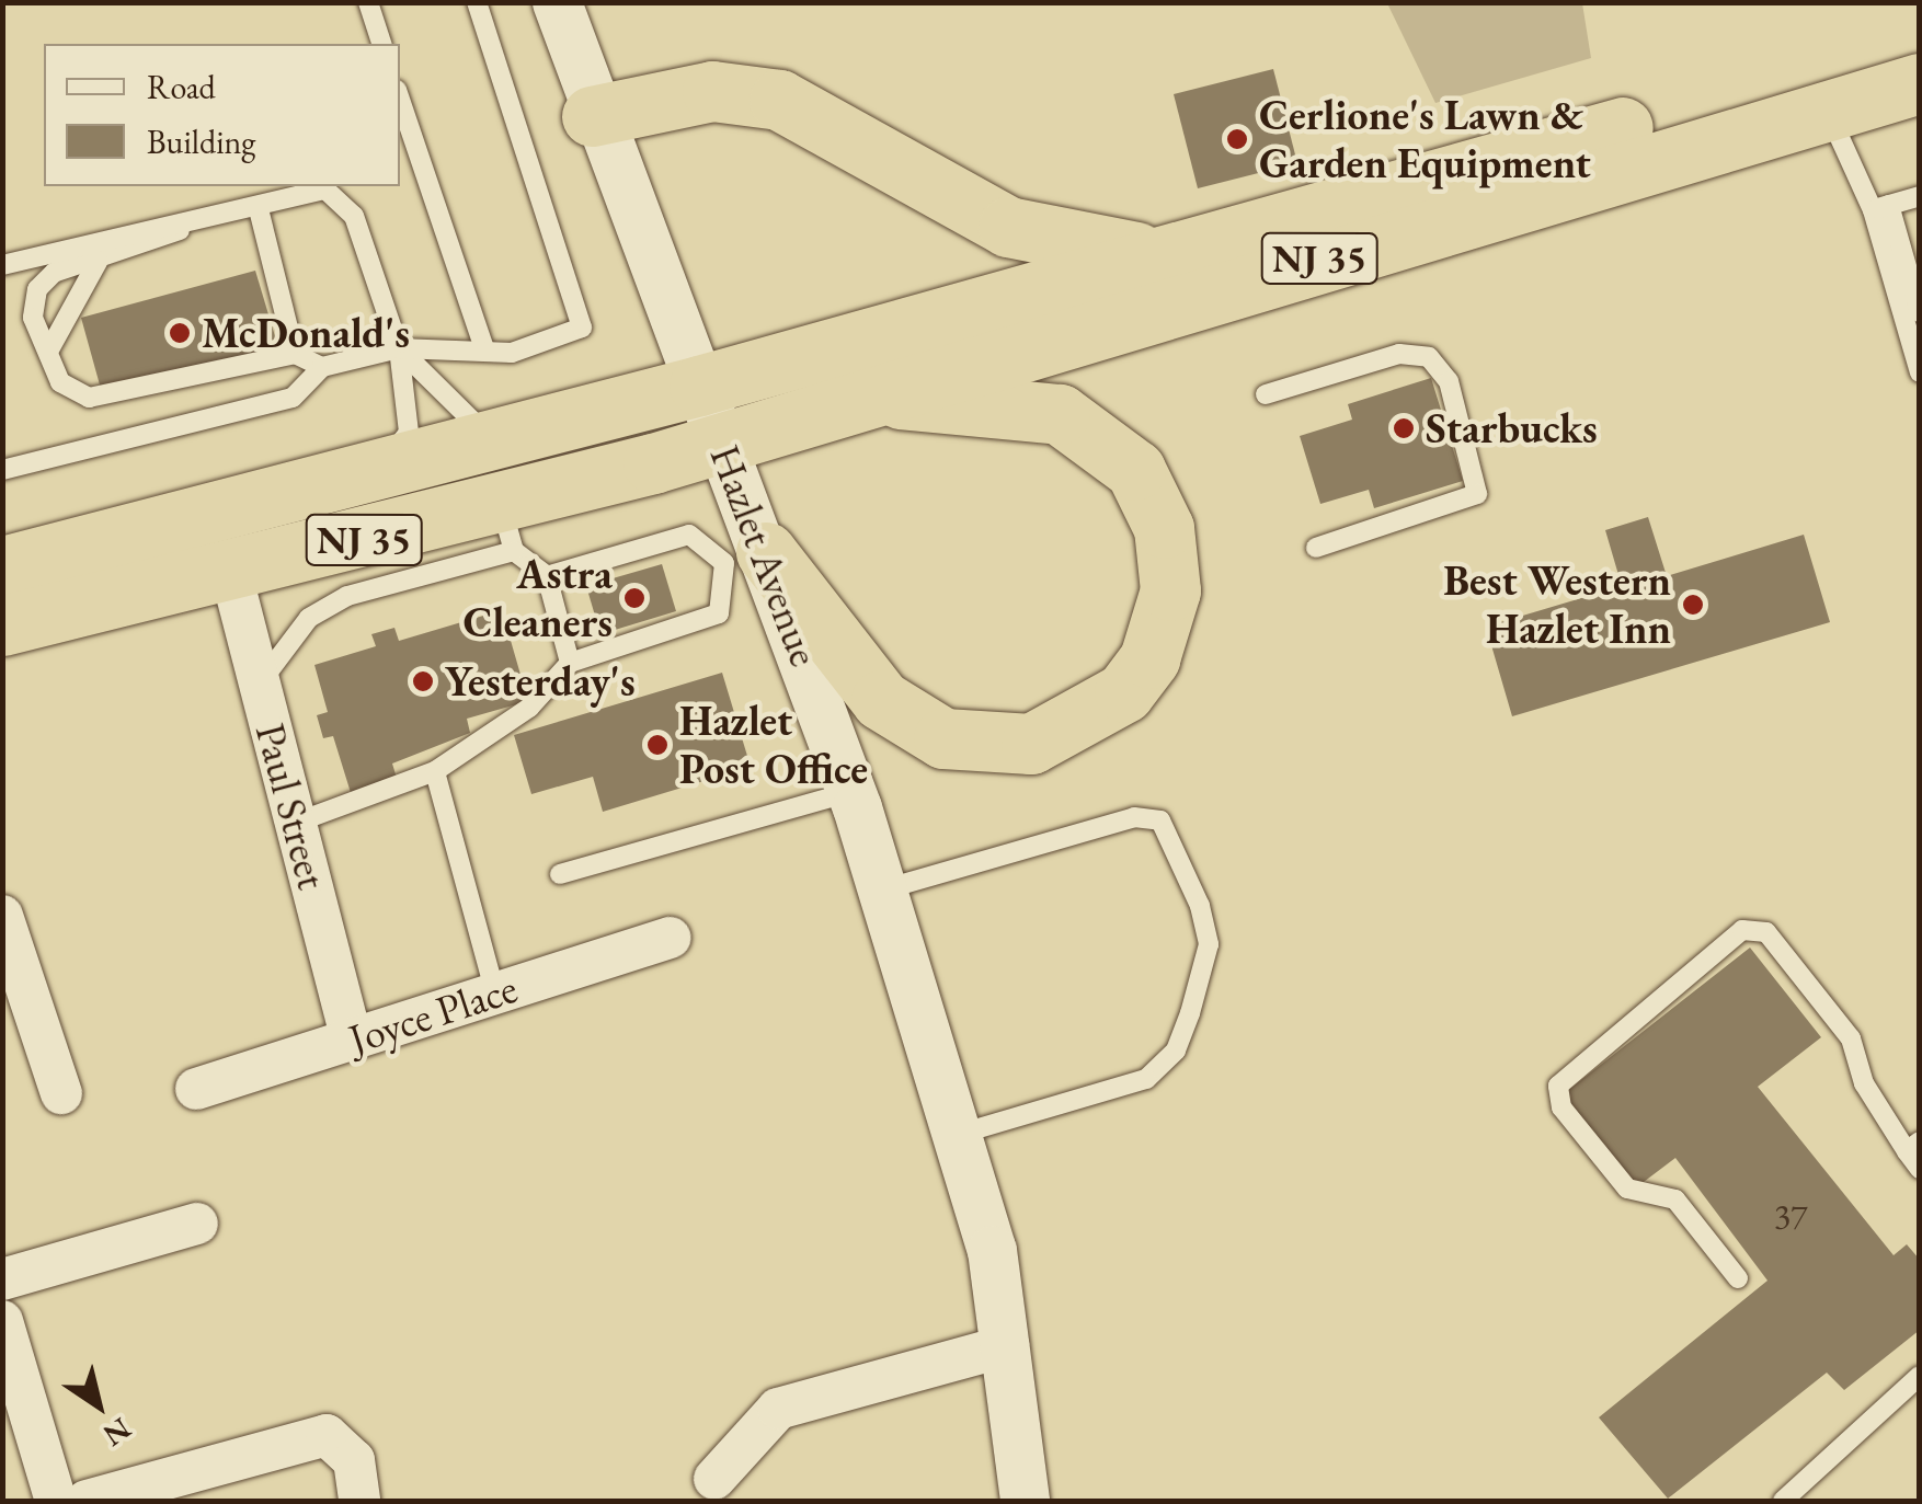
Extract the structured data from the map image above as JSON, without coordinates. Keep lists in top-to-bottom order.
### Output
{
  "streets": {
    "highway": ["NJ 35"],
    "street": ["Hazlet Avenue", "Paul Street", "Joyce Place"]
  },
  "crossings": [
    ["NJ 35", "Hazlet Avenue"],
    ["NJ 35", "Paul Street"],
    ["Paul Street", "Joyce Place"]
  ],
  "places": [
    "Cerlione's Lawn & Garden Equipment",
    "McDonald's",
    "Starbucks",
    "Astra Cleaners",
    "Best Western Hazlet Inn",
    "Yesterday's",
    "Hazlet Post Office"
  ],
  "house_numbers": ["37"],
  "legend": ["Road", "Building"],
  "north": "bottom right"
}
